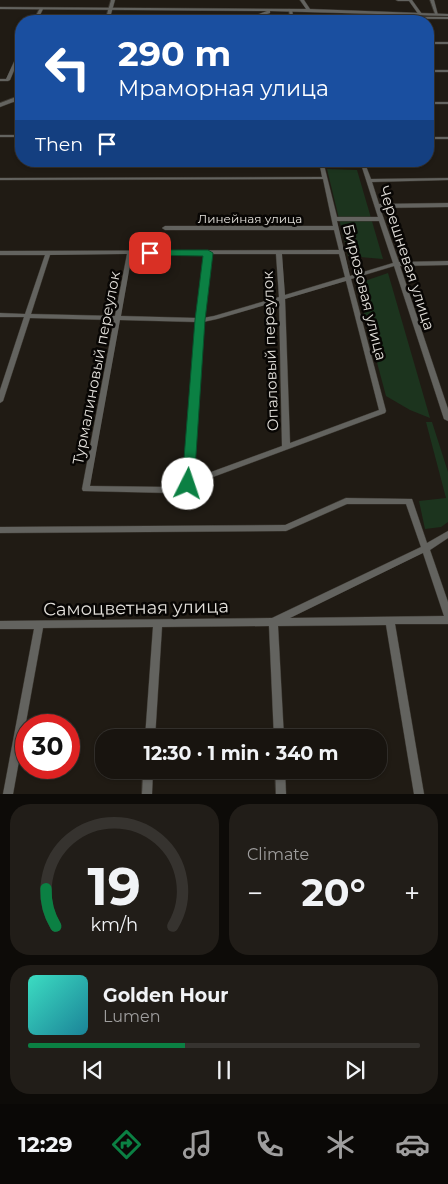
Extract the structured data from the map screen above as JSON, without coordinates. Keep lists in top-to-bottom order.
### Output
{
  "streets": {
    "street": [
      "Линейная улица",
      "Черешневая улица",
      "Бирюзовая улица",
      "Опаловый переулок",
      "Турмалиновый переулок",
      "Самоцветная улица"
    ]
  },
  "crossings": [
    ["Линейная улица", "Бирюзовая улица"],
    ["Бирюзовая улица", "Опаловый переулок"]
  ],
  "page": {
    "turn": ["290 m", "Мраморная улица"],
    "then": "Then",
    "limit": "30",
    "trip": "12:30 · 1 min · 340 m",
    "tile": "Climate",
    "heat": ["−", "20°", "+"],
    "song": ["Golden Hour", "Lumen"],
    "tabs": "12:29",
    "gauge": ["19", "km/h"]
  }
}
